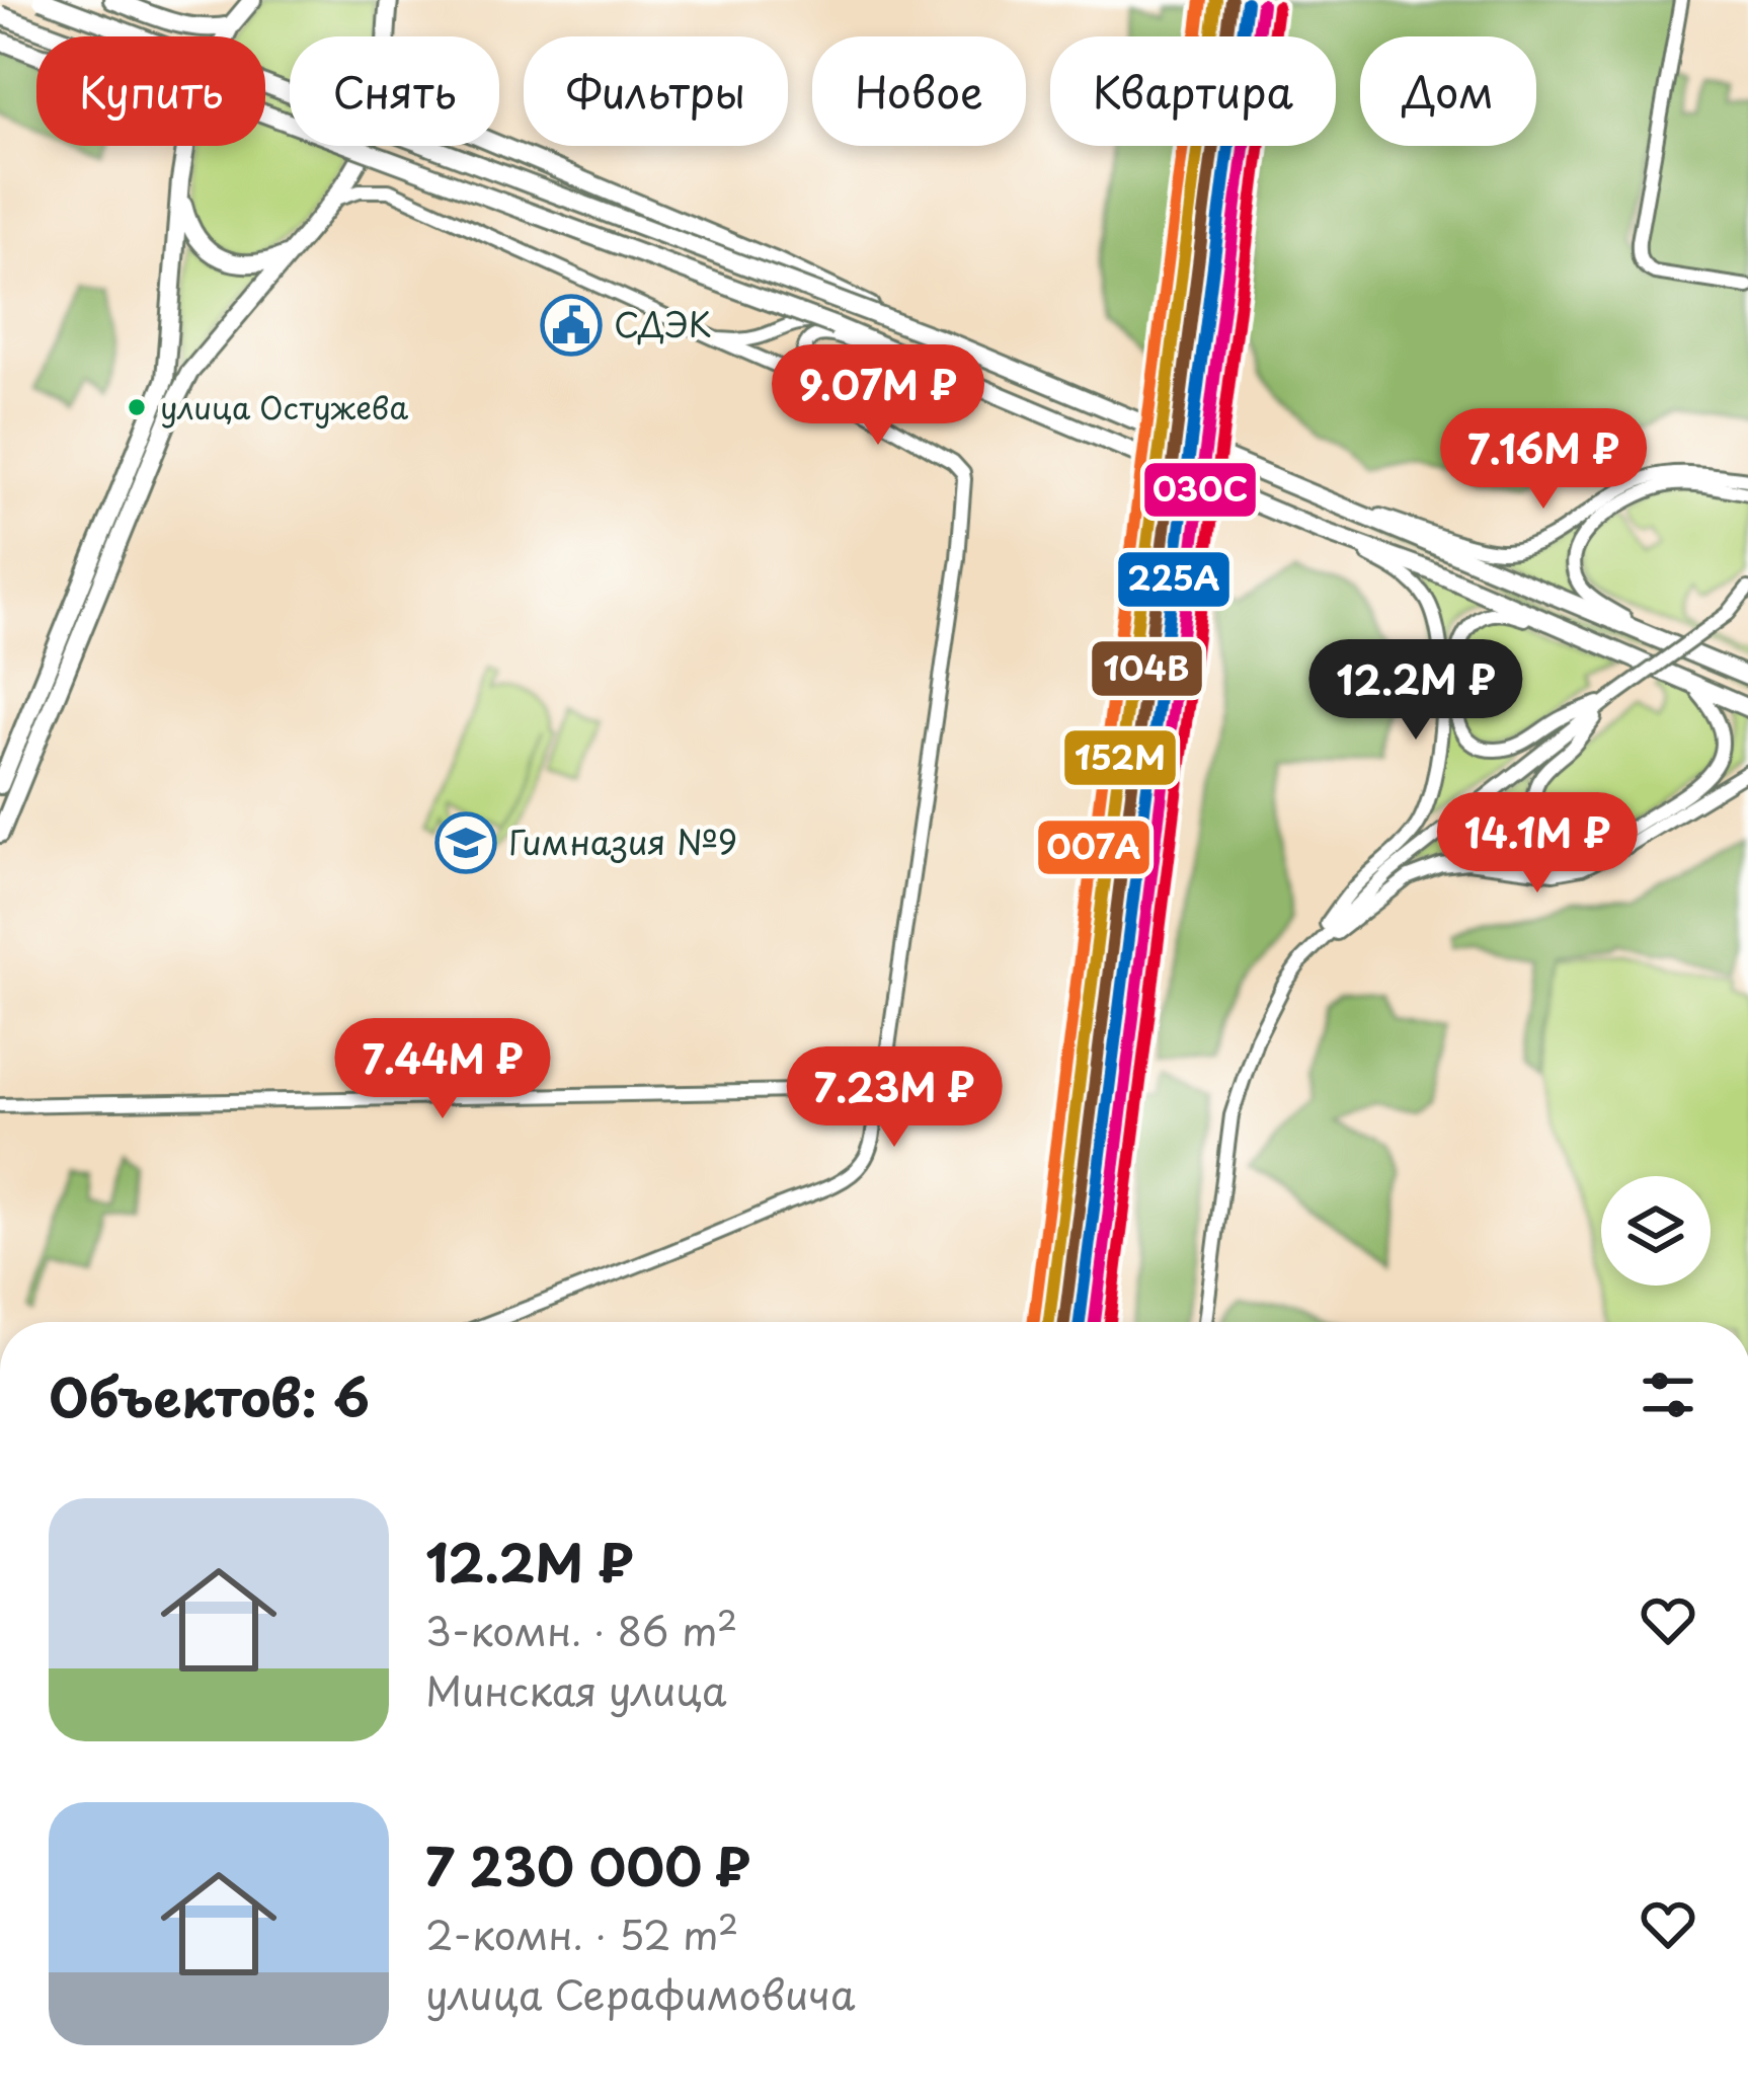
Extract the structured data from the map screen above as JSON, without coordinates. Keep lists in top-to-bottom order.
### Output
{
  "places": {
    "public building": ["СДЭК"],
    "other": ["улица Остужева"],
    "school or university": ["Гимназия №9"]
  },
  "lines": [
    "transit line 104В",
    "transit line 152М",
    "transit line 007А",
    "transit line 225А",
    "transit line 030C"
  ],
  "page": {
    "chip": [
      "Купить",
      "Снять",
      "Фильтры",
      "Новое",
      "Квартира",
      "Дом"
    ],
    "price": [
      "9.07M ₽",
      "7.16M ₽",
      "12.2M ₽",
      "14.1M ₽",
      "7.44M ₽",
      "7.23M ₽"
    ],
    "heading": "Объектов: 6",
    "list": [
      {
        "name": "12.2M ₽",
        "note": "3-комн. · 86 m² · Минская улица"
      },
      {
        "name": "7 230 000 ₽",
        "note": "2-комн. · 52 m² · улица Серафимовича"
      }
    ]
  }
}
